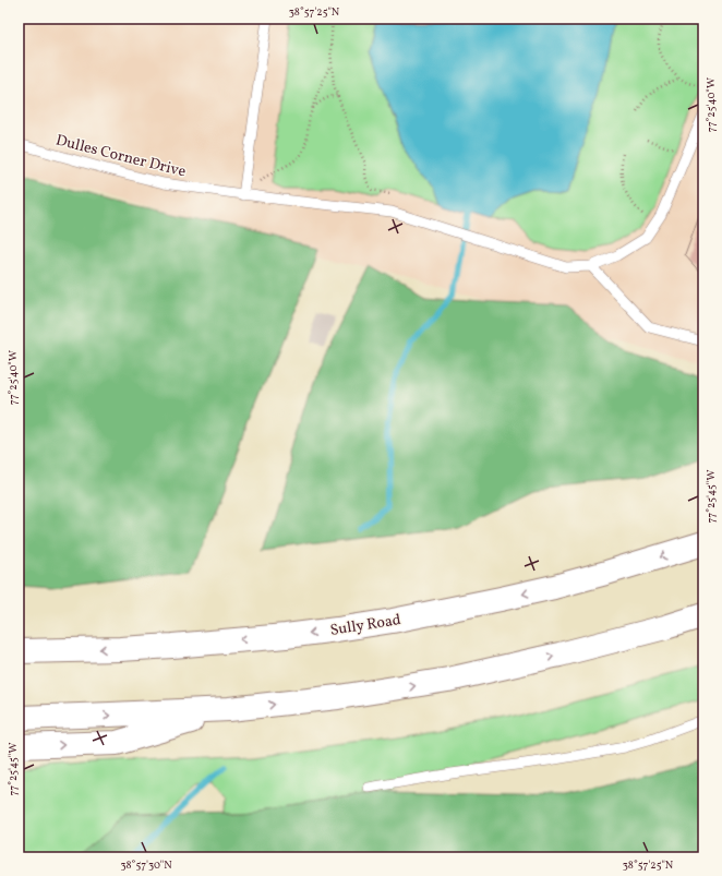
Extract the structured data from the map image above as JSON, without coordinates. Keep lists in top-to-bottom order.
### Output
{
  "streets": {
    "highway": ["Sully Road"],
    "lane": ["Dulles Corner Drive"]
  },
  "coordinates": [
    "38°57'25\"N",
    "77°25'40\"W",
    "77°25'45\"W",
    "38°57'30\"N"
  ]
}
